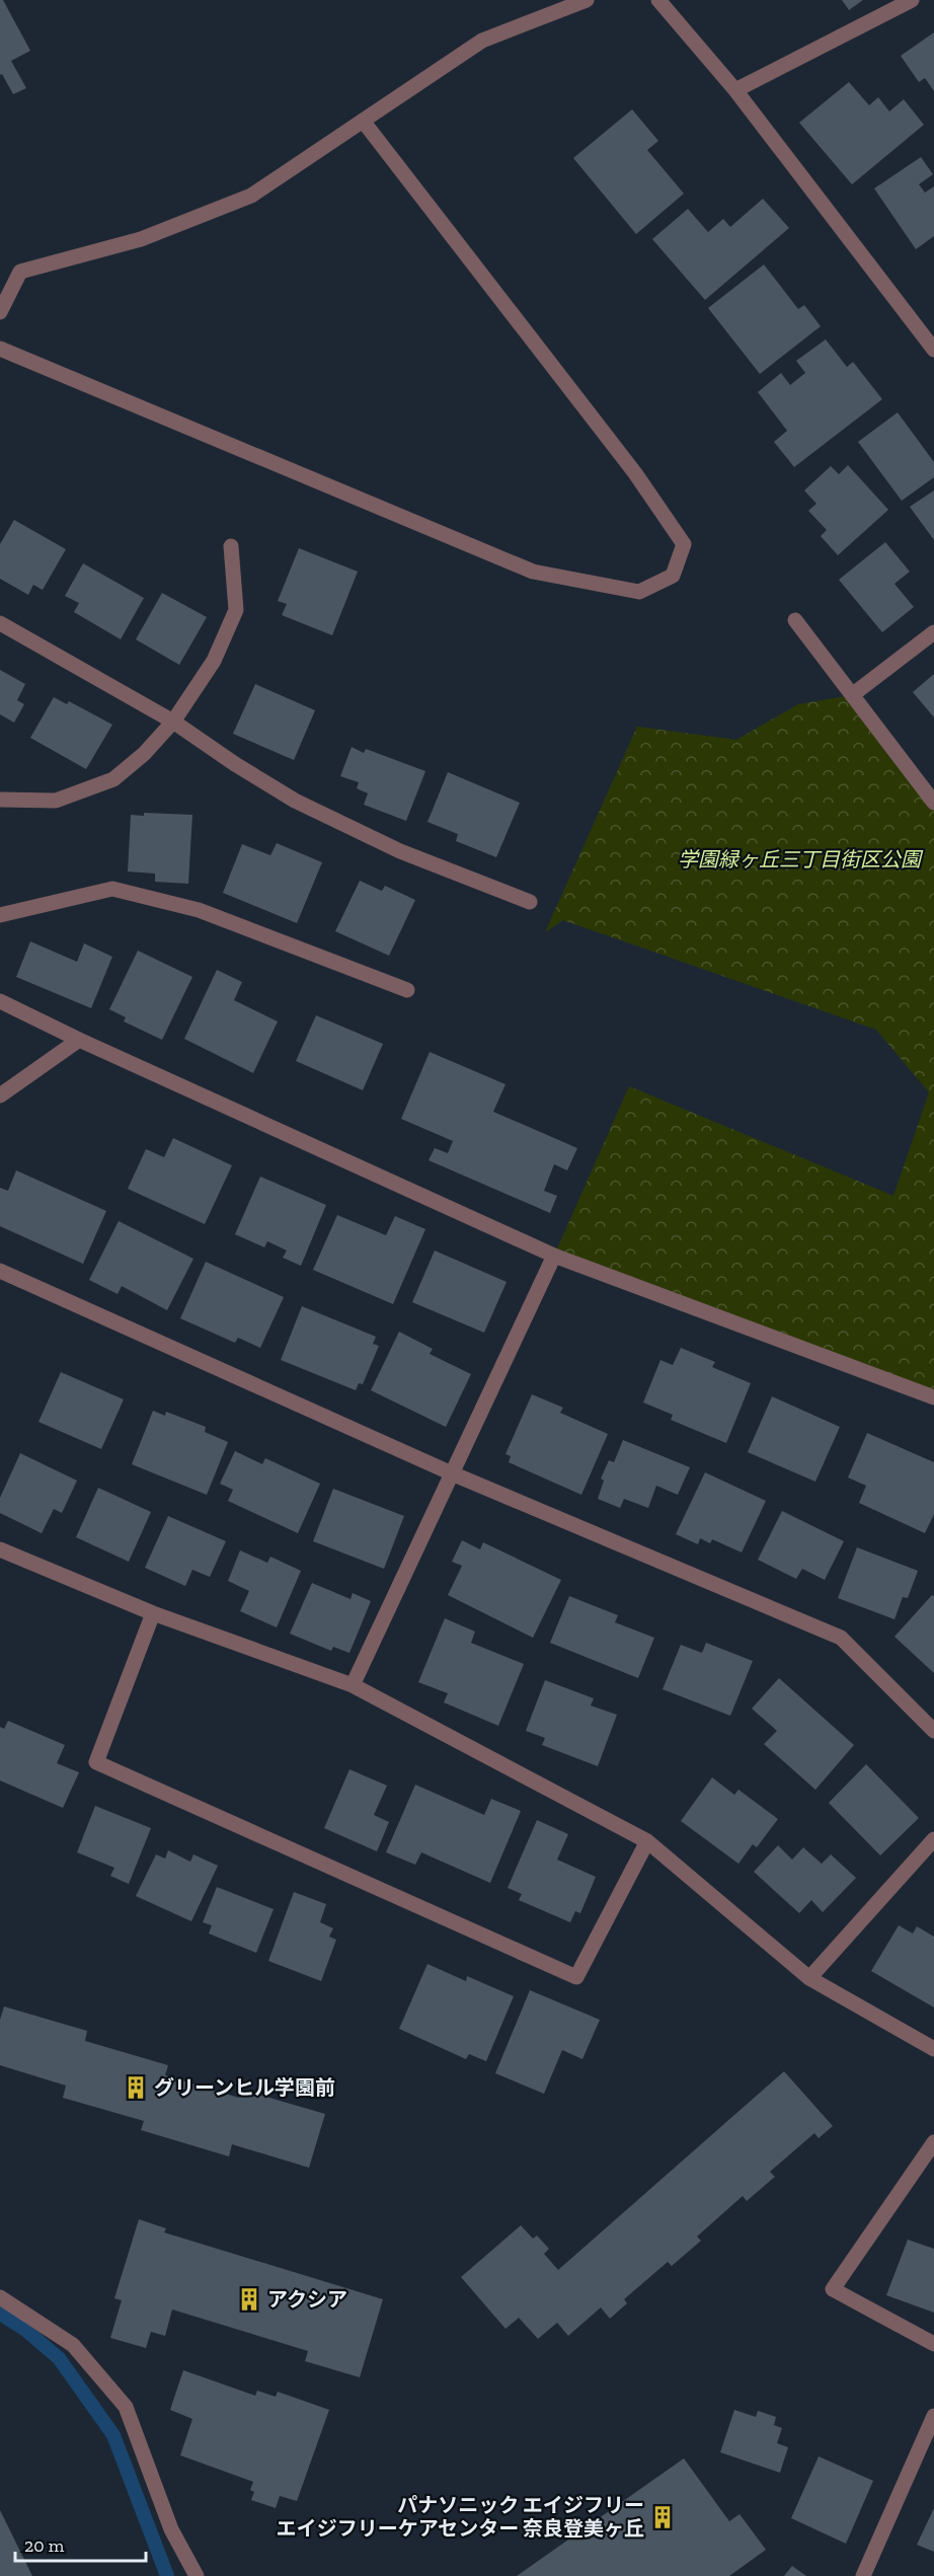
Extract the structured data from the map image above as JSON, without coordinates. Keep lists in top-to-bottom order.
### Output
{
  "parks": ["学園緑ヶ丘三丁目街区公園"],
  "places": {
    "building": ["グリーンヒル学園前", "アクシア", "パナソニック エイジフリー エイジフリーケアセンター 奈良登美ヶ丘"]
  },
  "scale_bar": "20 m"
}
